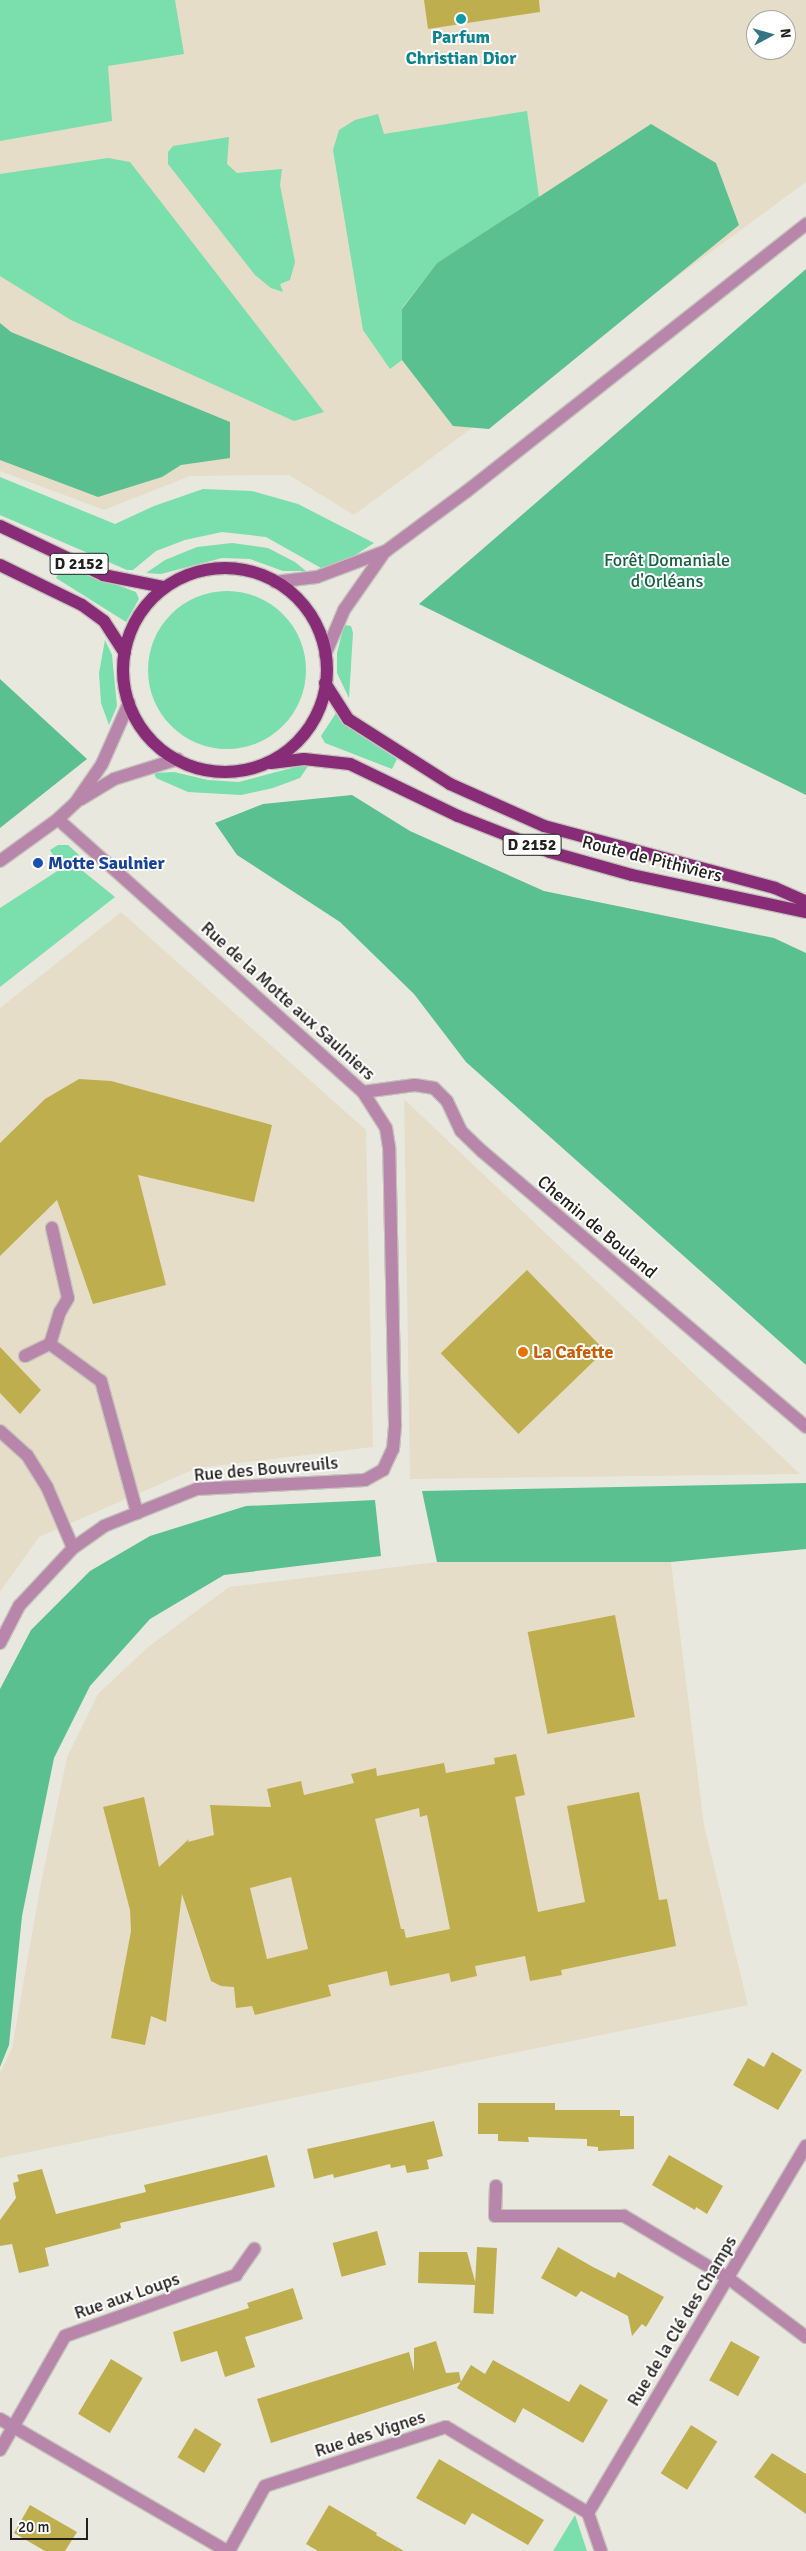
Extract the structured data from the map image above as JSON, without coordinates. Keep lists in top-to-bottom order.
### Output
{
  "streets": {
    "main road": ["D 2152", "Route de Pithiviers"],
    "street": [
      "Rue de la Motte aux Saulniers",
      "Chemin de Bouland",
      "Rue des Bouvreuils",
      "Rue aux Loups",
      "Rue de la Clé des Champs",
      "Rue des Vignes"
    ]
  },
  "crossings": [
    ["D 2152", "Route de Pithiviers"],
    ["Rue de la Motte aux Saulniers", "Chemin de Bouland"],
    ["Rue de la Motte aux Saulniers", "Rue des Bouvreuils"],
    ["Rue de la Clé des Champs", "Rue des Vignes"]
  ],
  "parks": ["Forêt Domaniale d'Orléans"],
  "places": ["Parfum Christian Dior", "Motte Saulnier", "La Cafette"],
  "scale_bar": "20 m",
  "north": "right"
}
